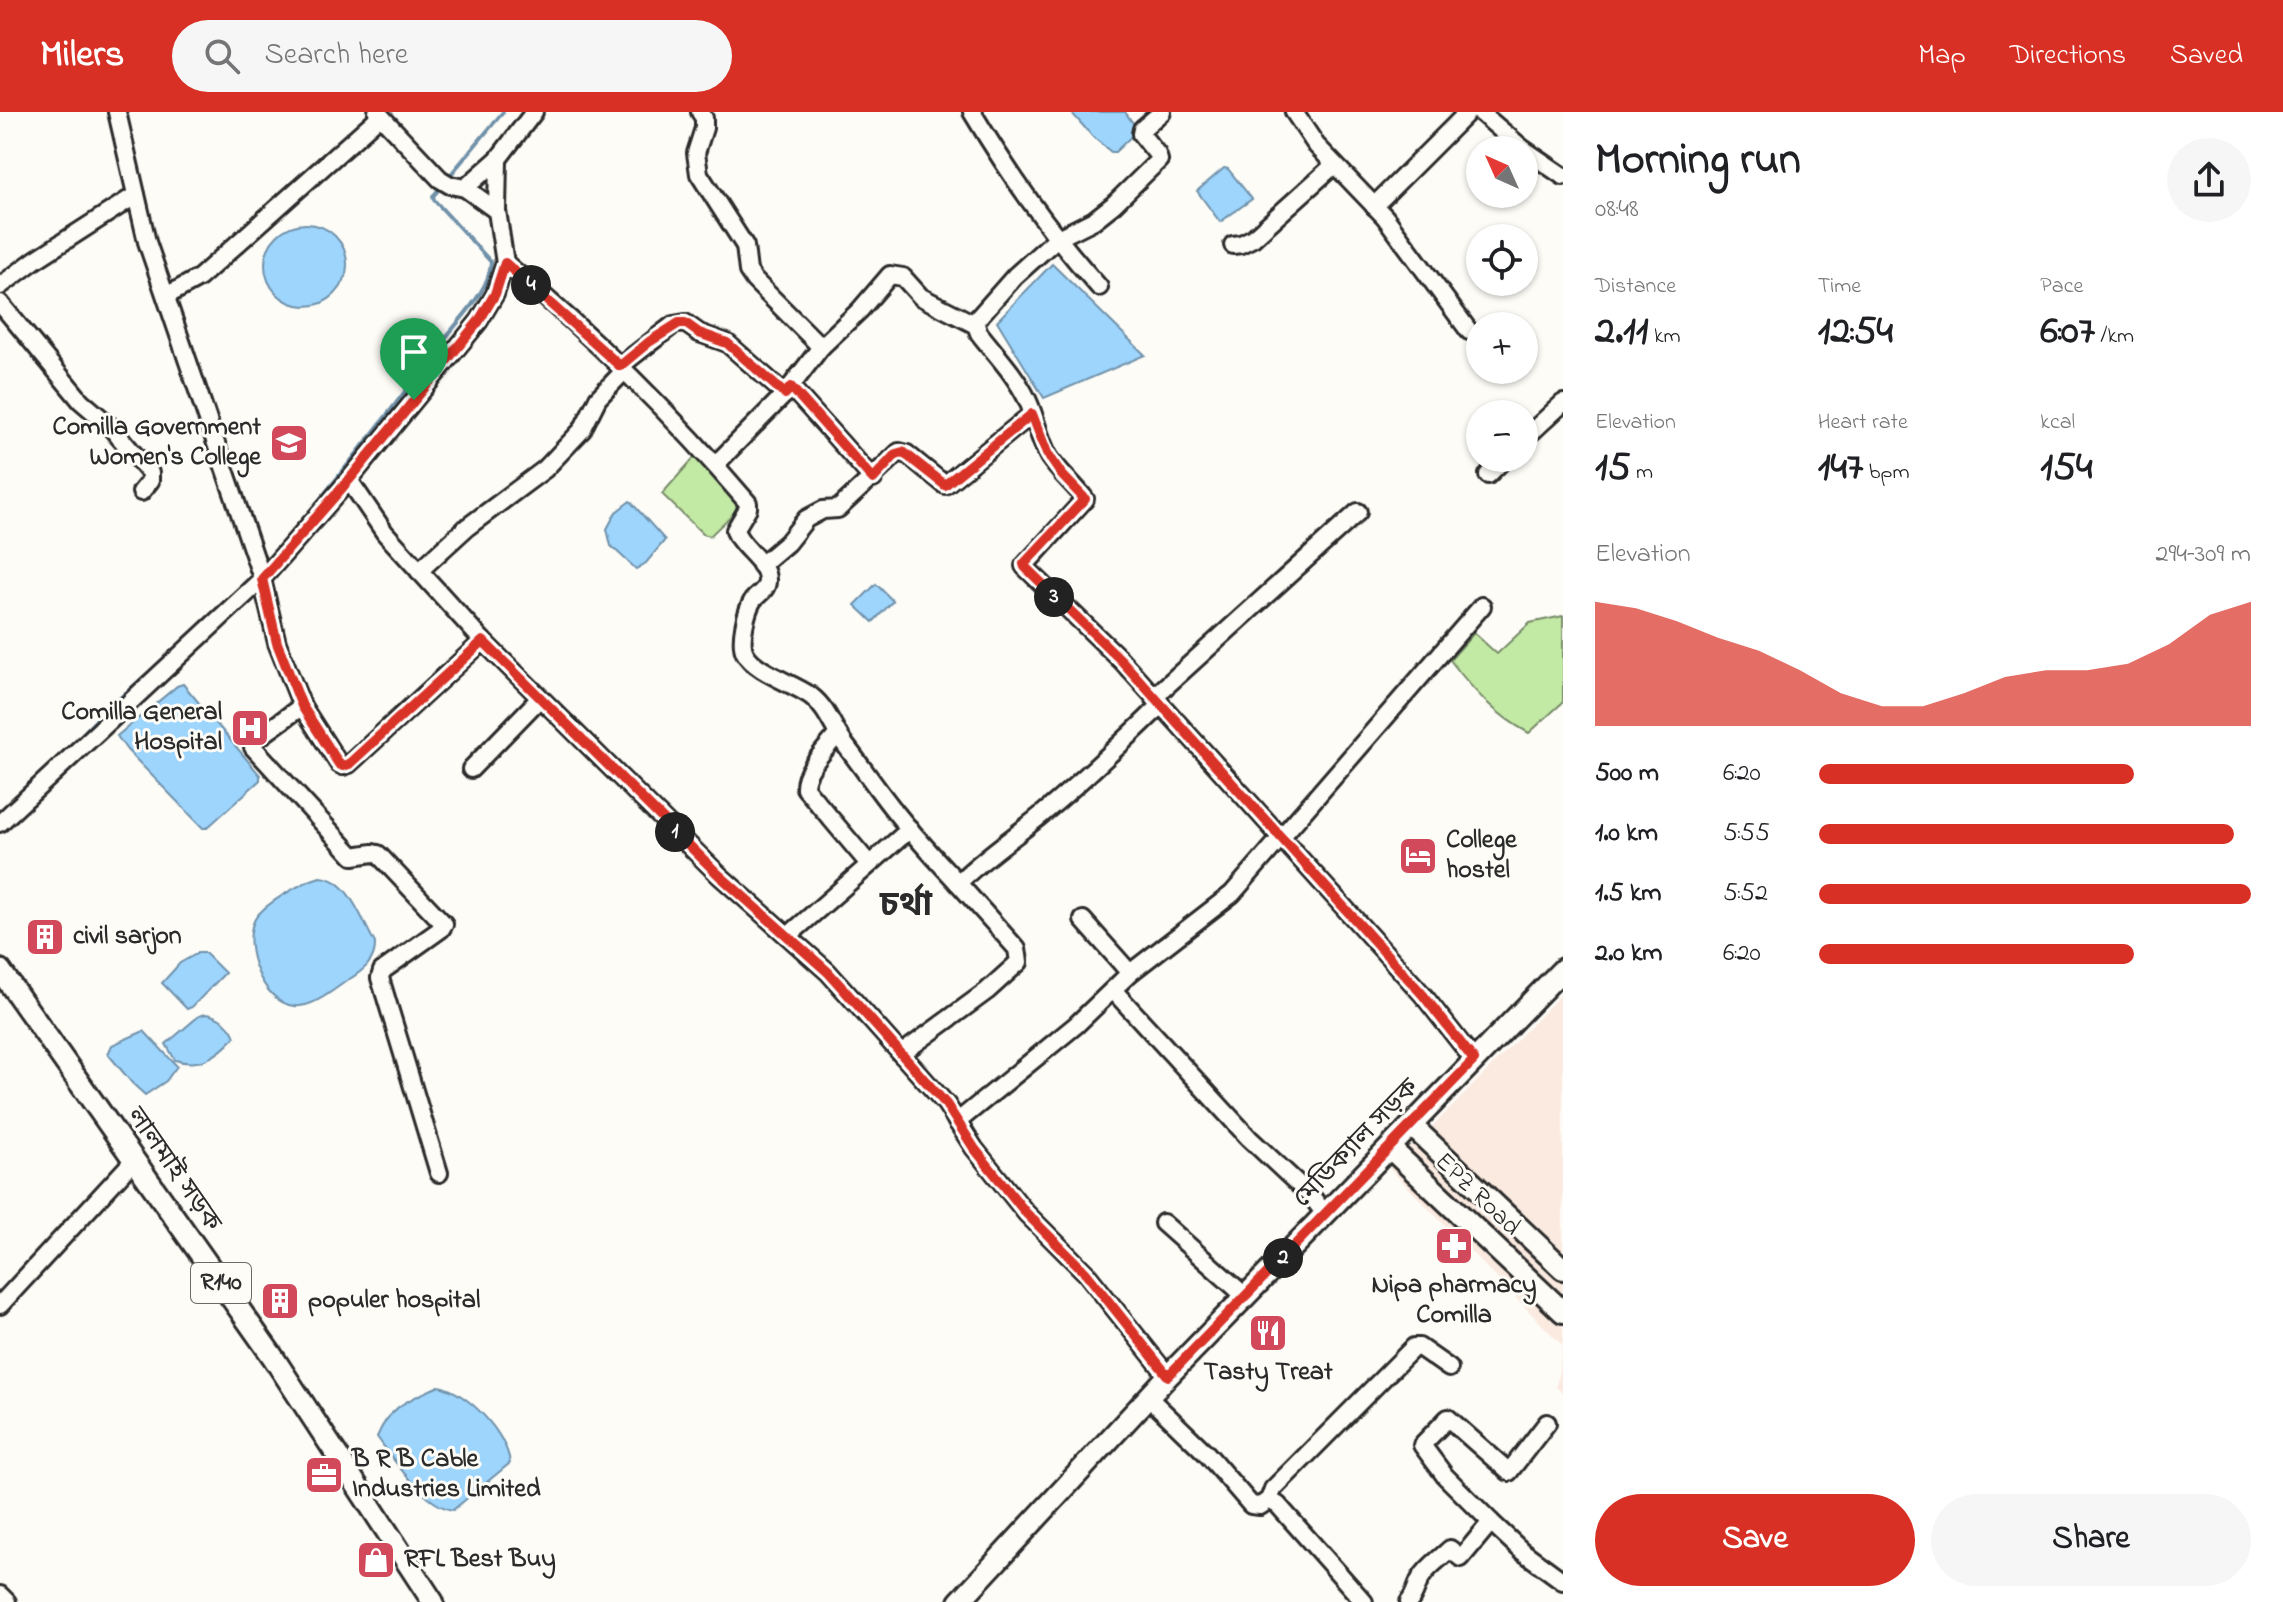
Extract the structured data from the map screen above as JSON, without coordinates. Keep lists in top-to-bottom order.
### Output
{
  "streets": {
    "main road": [
      "মেডিক্যাল সড়ক",
      "লালমাই সড়ক",
      "EPZ Road",
      "R140"
    ]
  },
  "crossings": [
    ["মেডিক্যাল সড়ক", "EPZ Road"]
  ],
  "districts": ["চর্থা"],
  "places": {
    "school or university": ["Comilla Government Women's College"],
    "hospital": ["Comilla General Hospital"],
    "hotel": ["College hostel"],
    "building": ["civil sarjon", "populer hospital"],
    "pharmacy": ["Nipa pharmacy Comilla"],
    "restaurant": ["Tasty Treat"],
    "office": ["B R B Cable Industries Limited"],
    "shop": ["RFL Best Buy"]
  },
  "north": "top left",
  "page": {
    "header": "Milers",
    "search": "Search here",
    "nav": ["Map", "Directions", "Saved"],
    "heading": ["Morning run", "08:48"],
    "map_buttons": ["+", "−"],
    "stats": [
      ["Distance", "2.11 km"],
      ["Time", "12:54"],
      ["Pace", "6:07 /km"],
      ["Elevation", "15 m"],
      ["Heart rate", "147 bpm"],
      ["kcal", "154"]
    ],
    "pins": [
      "4",
      "3",
      "1",
      "2"
    ],
    "chart": ["Elevation", "294–309 m"],
    "list": [
      {
        "name": "500 m",
        "note": "6:20"
      },
      {
        "name": "1.0 km",
        "note": "5:55"
      },
      {
        "name": "1.5 km",
        "note": "5:52"
      },
      {
        "name": "2.0 km",
        "note": "6:20"
      }
    ],
    "buttons": ["Save", "Share"]
  }
}
